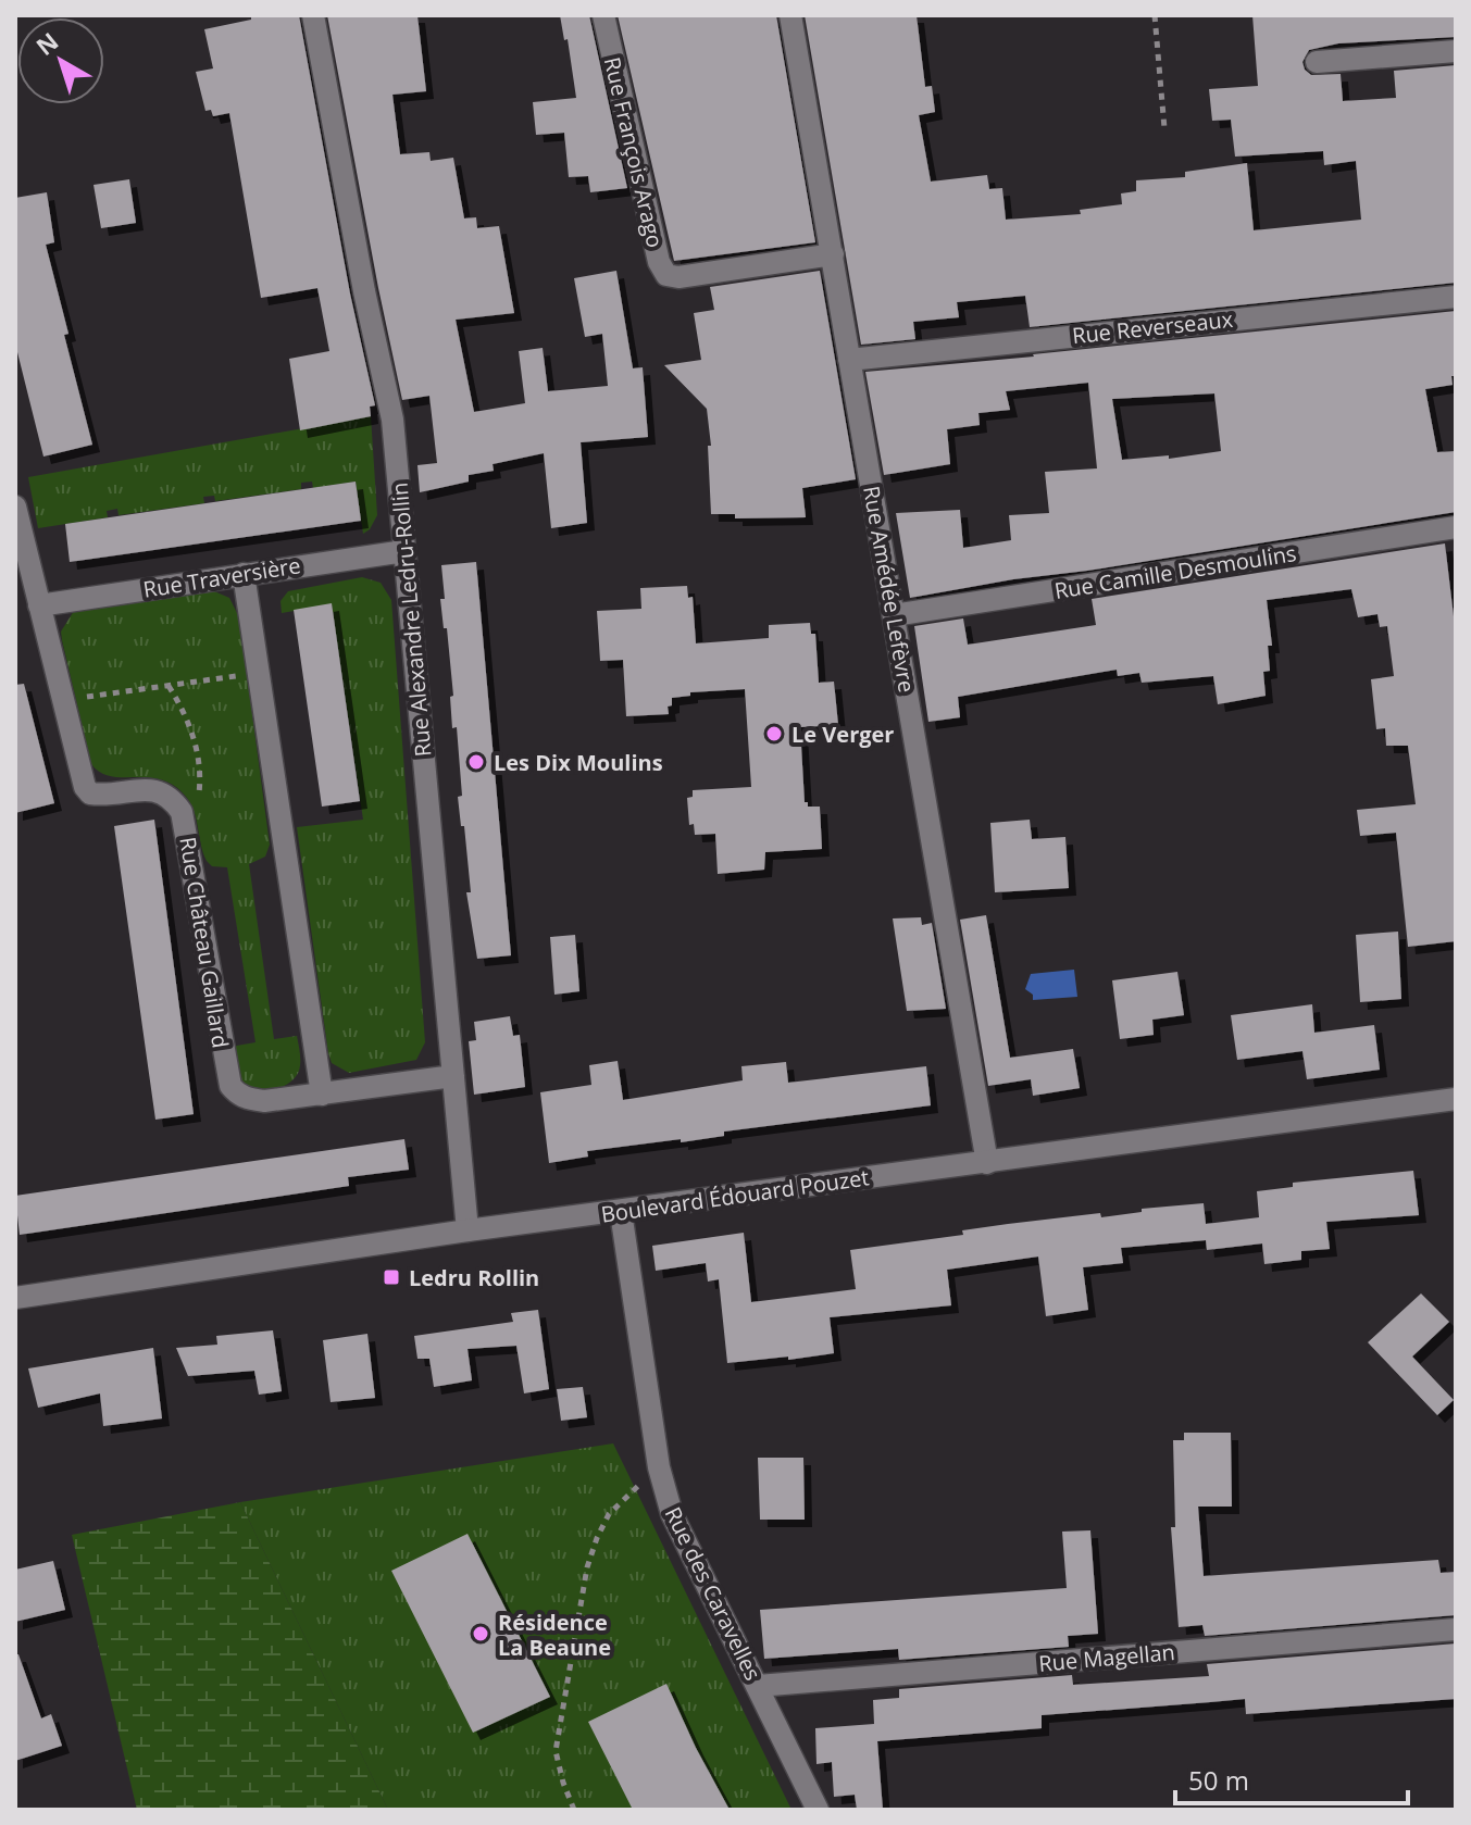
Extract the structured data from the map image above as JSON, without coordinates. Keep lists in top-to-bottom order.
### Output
{
  "streets": {
    "street": [
      "Rue François Arago",
      "Rue Reverseaux",
      "Rue Camille Desmoulins",
      "Rue Traversière",
      "Rue Amédée Lefèvre",
      "Rue Alexandre Ledru-Rollin",
      "Rue Château Gaillard",
      "Boulevard Édouard Pouzet",
      "Rue des Caravelles",
      "Rue Magellan"
    ]
  },
  "crossings": [
    ["Rue François Arago", "Rue Amédée Lefèvre"],
    ["Rue Reverseaux", "Rue Amédée Lefèvre"],
    ["Rue Camille Desmoulins", "Rue Amédée Lefèvre"],
    ["Rue Traversière", "Rue Alexandre Ledru-Rollin"],
    ["Rue Traversière", "Rue Château Gaillard"],
    ["Rue Amédée Lefèvre", "Boulevard Édouard Pouzet"],
    ["Rue Alexandre Ledru-Rollin", "Rue Château Gaillard"],
    ["Rue Alexandre Ledru-Rollin", "Boulevard Édouard Pouzet"],
    ["Boulevard Édouard Pouzet", "Rue des Caravelles"],
    ["Rue des Caravelles", "Rue Magellan"]
  ],
  "places": {
    "other": ["Le Verger", "Les Dix Moulins", "Résidence La Beaune"],
    "transit": ["Ledru Rollin"]
  },
  "scale_bar": "50 m",
  "north": "top left"
}
